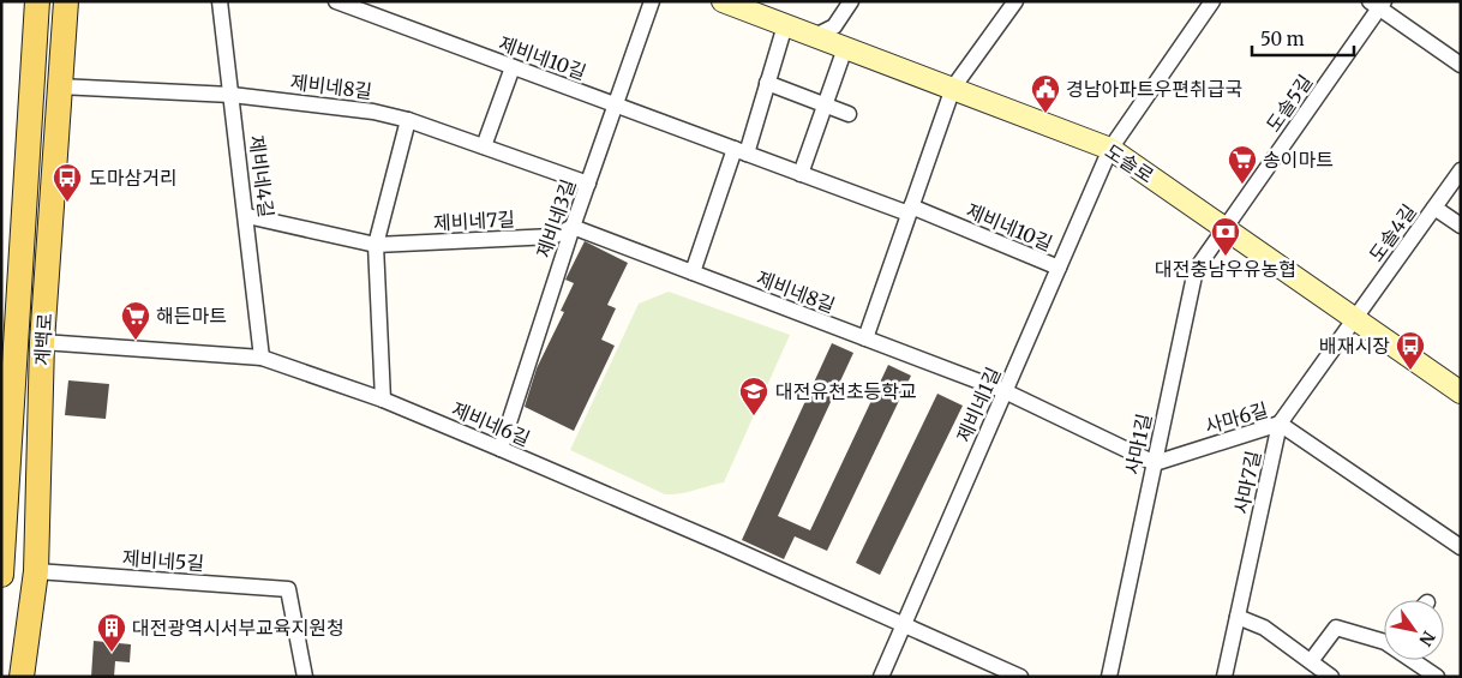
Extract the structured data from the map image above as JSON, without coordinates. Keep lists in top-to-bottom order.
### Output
{
  "streets": {
    "main road": ["계백로"],
    "street": [
      "제비네10길",
      "제비네8길",
      "도솔5길",
      "도솔로",
      "제비네4길",
      "제비네3길",
      "제비네7길",
      "도솔4길",
      "제비네1길",
      "사마6길",
      "제비네6길",
      "사마1길",
      "사마7길",
      "제비네5길"
    ]
  },
  "crossings": [
    ["제비네10길", "제비네3길"],
    ["제비네10길", "제비네1길"],
    ["제비네8길", "제비네4길"],
    ["제비네8길", "제비네3길"],
    ["제비네8길", "제비네7길"],
    ["제비네8길", "계백로"],
    ["제비네8길", "제비네1길"],
    ["도솔5길", "도솔로"],
    ["도솔5길", "사마1길"],
    ["도솔로", "도솔4길"],
    ["도솔로", "제비네1길"],
    ["도솔로", "사마1길"],
    ["도솔로", "사마7길"],
    ["제비네4길", "제비네7길"],
    ["제비네4길", "제비네6길"],
    ["제비네3길", "제비네7길"],
    ["제비네3길", "제비네6길"],
    ["도솔4길", "사마7길"],
    ["계백로", "제비네6길"],
    ["계백로", "제비네5길"],
    ["제비네1길", "제비네6길"],
    ["사마6길", "사마1길"],
    ["사마6길", "사마7길"]
  ],
  "places": {
    "public building": ["경남아파트우편취급국"],
    "supermarket": ["송이마트", "해든마트"],
    "bus stop": ["도마삼거리", "배재시장"],
    "bank": ["대전충남우유농협"],
    "school or university": ["대전유천초등학교"],
    "building": ["대전광역시서부교육지원청"]
  },
  "scale_bar": "50 m",
  "north": "bottom right"
}
